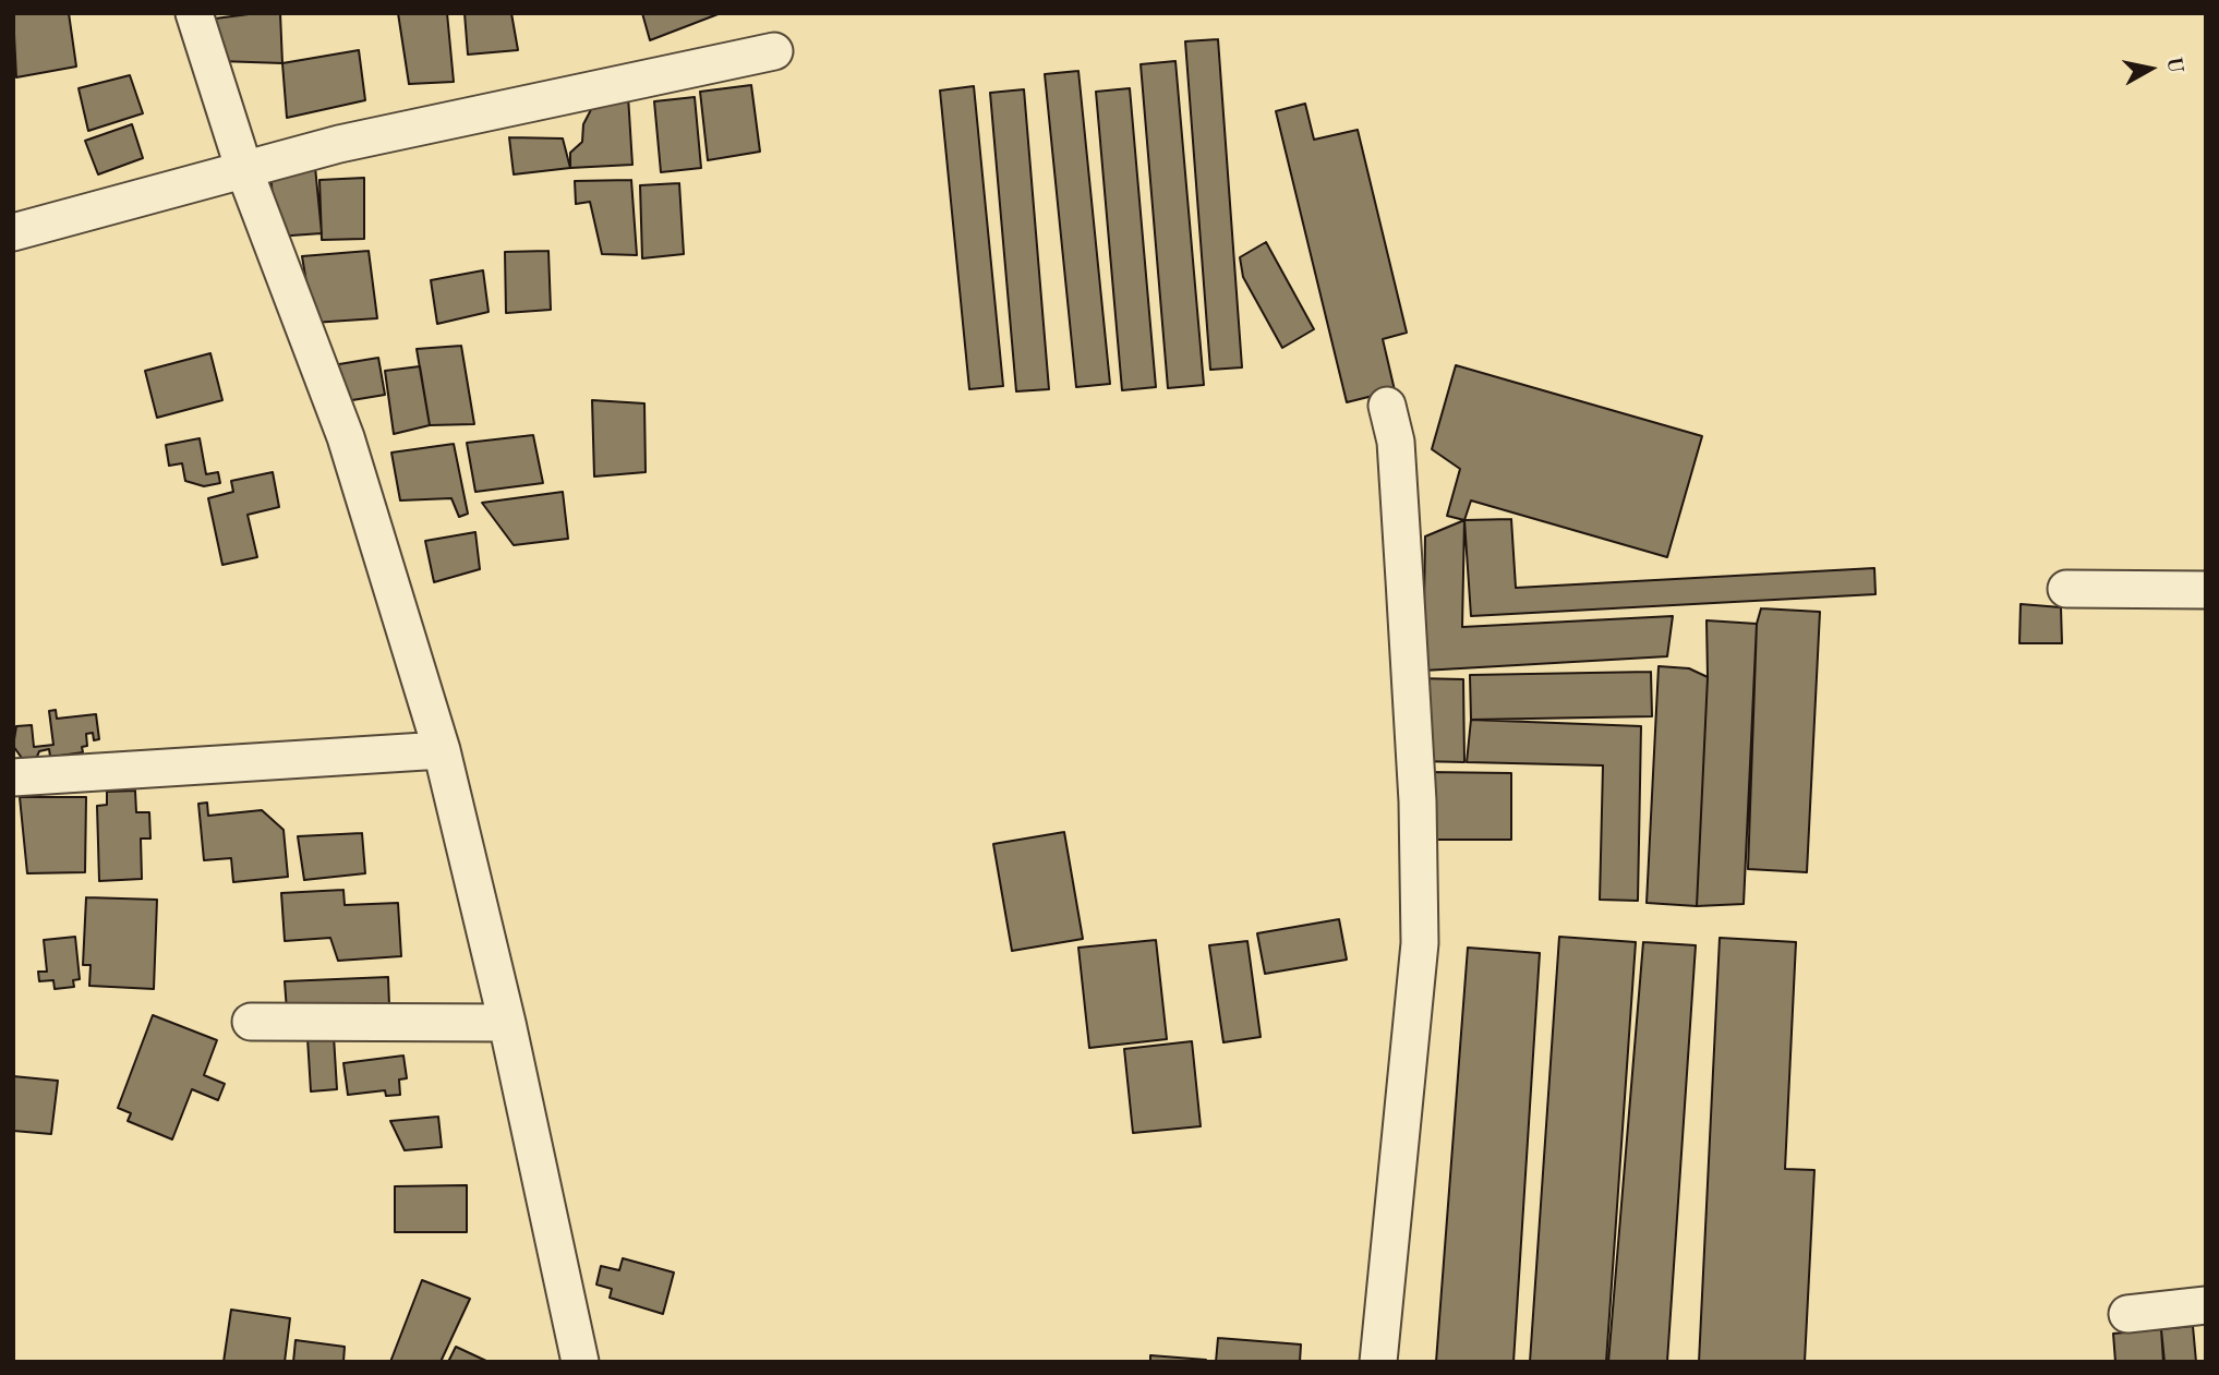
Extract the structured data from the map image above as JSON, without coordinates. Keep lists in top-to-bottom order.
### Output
{
  "north": "right"
}
